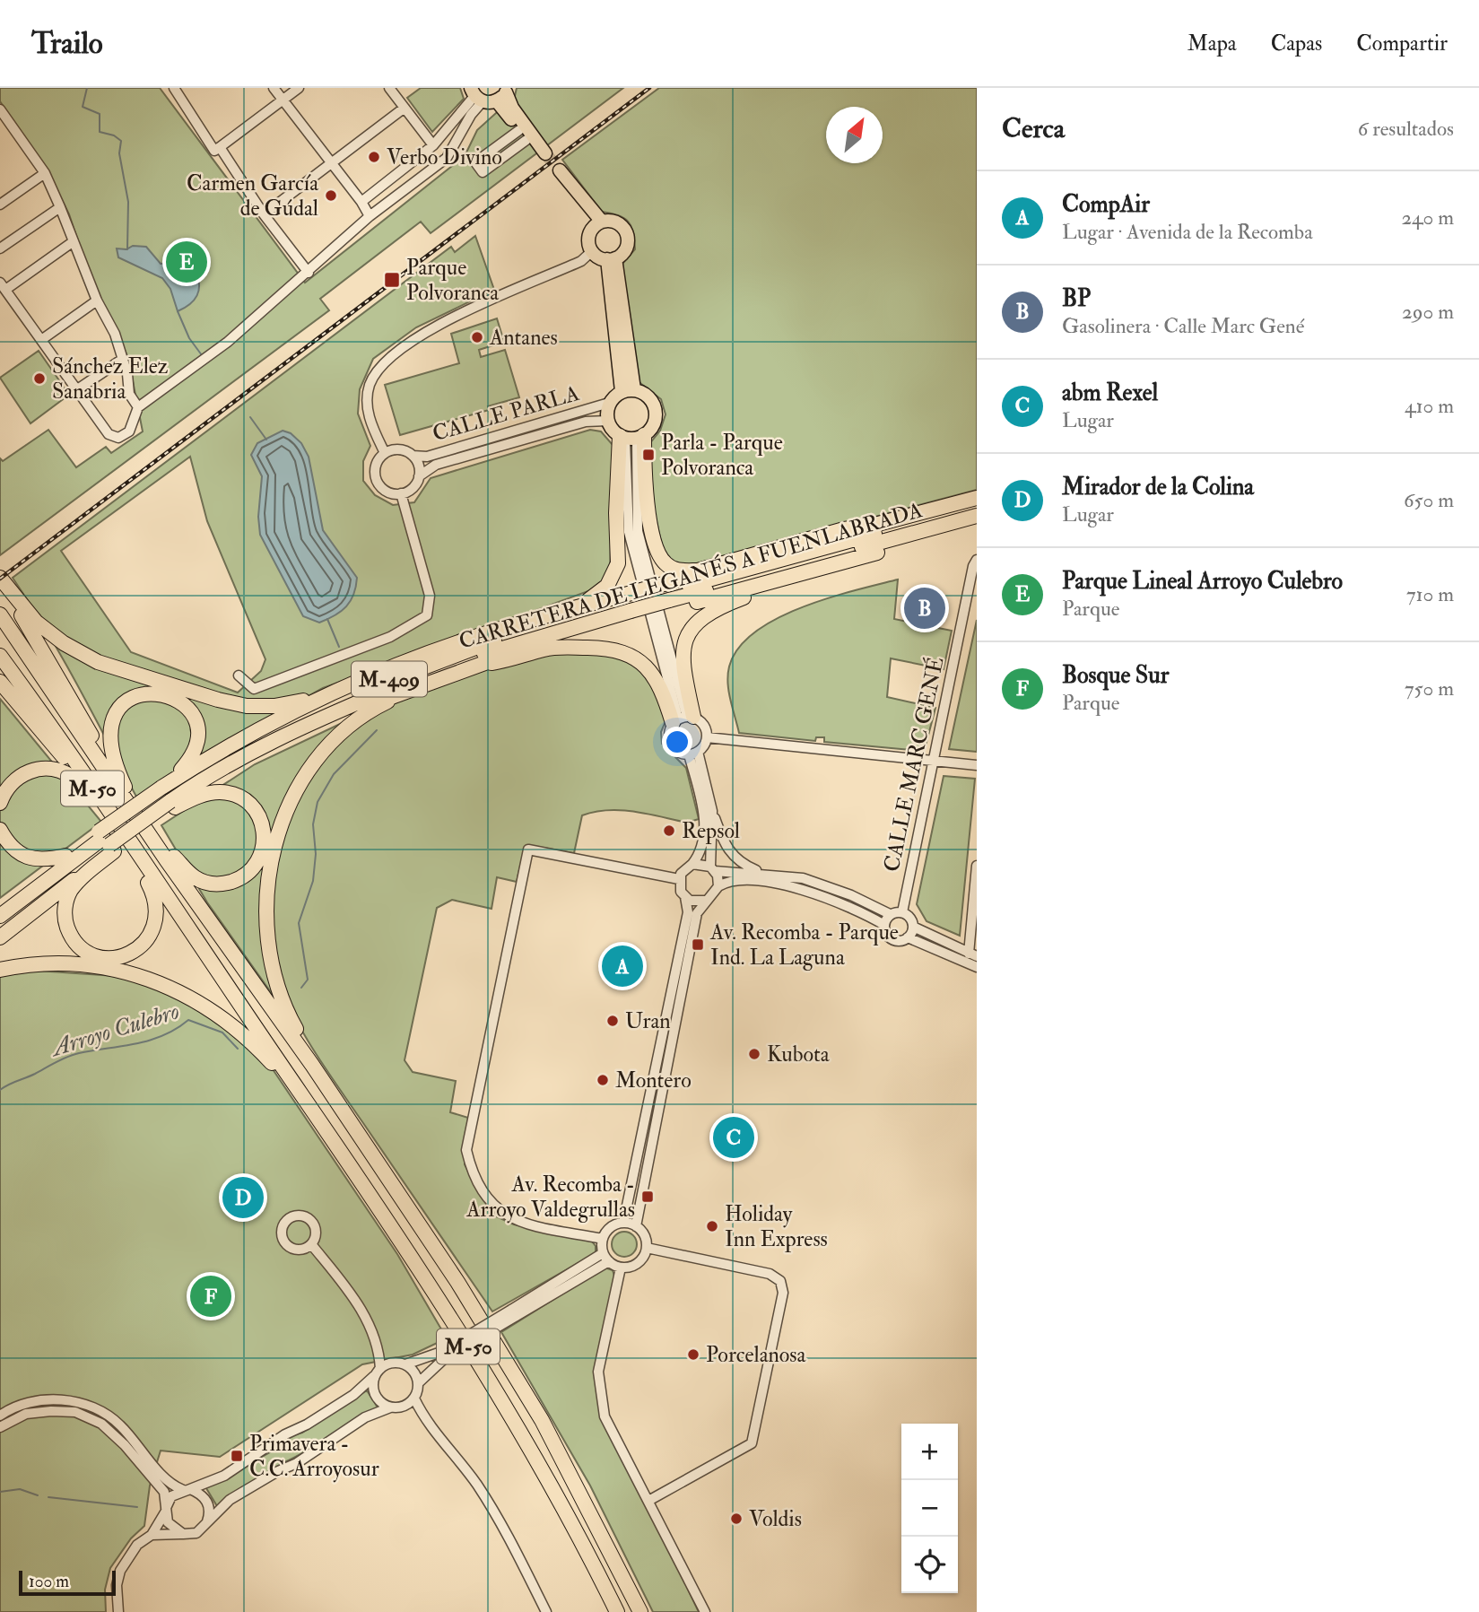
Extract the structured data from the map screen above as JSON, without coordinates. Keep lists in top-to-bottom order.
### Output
{
  "streets": {
    "highway": ["CARRETERA DE LEGANÉS A FUENLABRADA", "M-409", "M-50"],
    "street": ["CALLE PARLA", "CALLE MARC GENÉ"]
  },
  "crossings": [
    ["CALLE PARLA", "M-409"],
    ["CARRETERA DE LEGANÉS A FUENLABRADA", "M-409"]
  ],
  "water": ["Arroyo Culebro"],
  "places": {
    "other": [
      "Verbo Divino",
      "Carmen García de Gúdal",
      "Antanes",
      "Sánchez Elez Sanabria",
      "Repsol",
      "Uran",
      "Kubota",
      "Montero",
      "Holiday Inn Express",
      "Porcelanosa",
      "Voldis"
    ],
    "transit": [
      "Parque Polvoranca",
      "Parla - Parque Polvoranca",
      "Av. Recomba - Parque Ind. La Laguna",
      "Av. Recomba - Arroyo Valdegrullas",
      "Primavera - C.C. Arroyosur"
    ]
  },
  "scale_bar": "100 m",
  "north": "top right",
  "page": {
    "header": "Trailo",
    "nav": ["Mapa", "Capas", "Compartir"],
    "heading": ["Cerca", "6 resultados"],
    "list": [
      {
        "mark": "A",
        "name": "CompAir",
        "note": "Lugar · Avenida de la Recomba",
        "value": "240 m"
      },
      {
        "mark": "B",
        "name": "BP",
        "note": "Gasolinera · Calle Marc Gené",
        "value": "290 m"
      },
      {
        "mark": "C",
        "name": "abm Rexel",
        "note": "Lugar",
        "value": "410 m"
      },
      {
        "mark": "D",
        "name": "Mirador de la Colina",
        "note": "Lugar",
        "value": "650 m"
      },
      {
        "mark": "E",
        "name": "Parque Lineal Arroyo Culebro",
        "note": "Parque",
        "value": "710 m"
      },
      {
        "mark": "F",
        "name": "Bosque Sur",
        "note": "Parque",
        "value": "750 m"
      }
    ],
    "pins": [
      "E",
      "B",
      "A",
      "C",
      "D",
      "F"
    ],
    "map_buttons": ["+", "−"],
    "scale": "100 m"
  }
}
